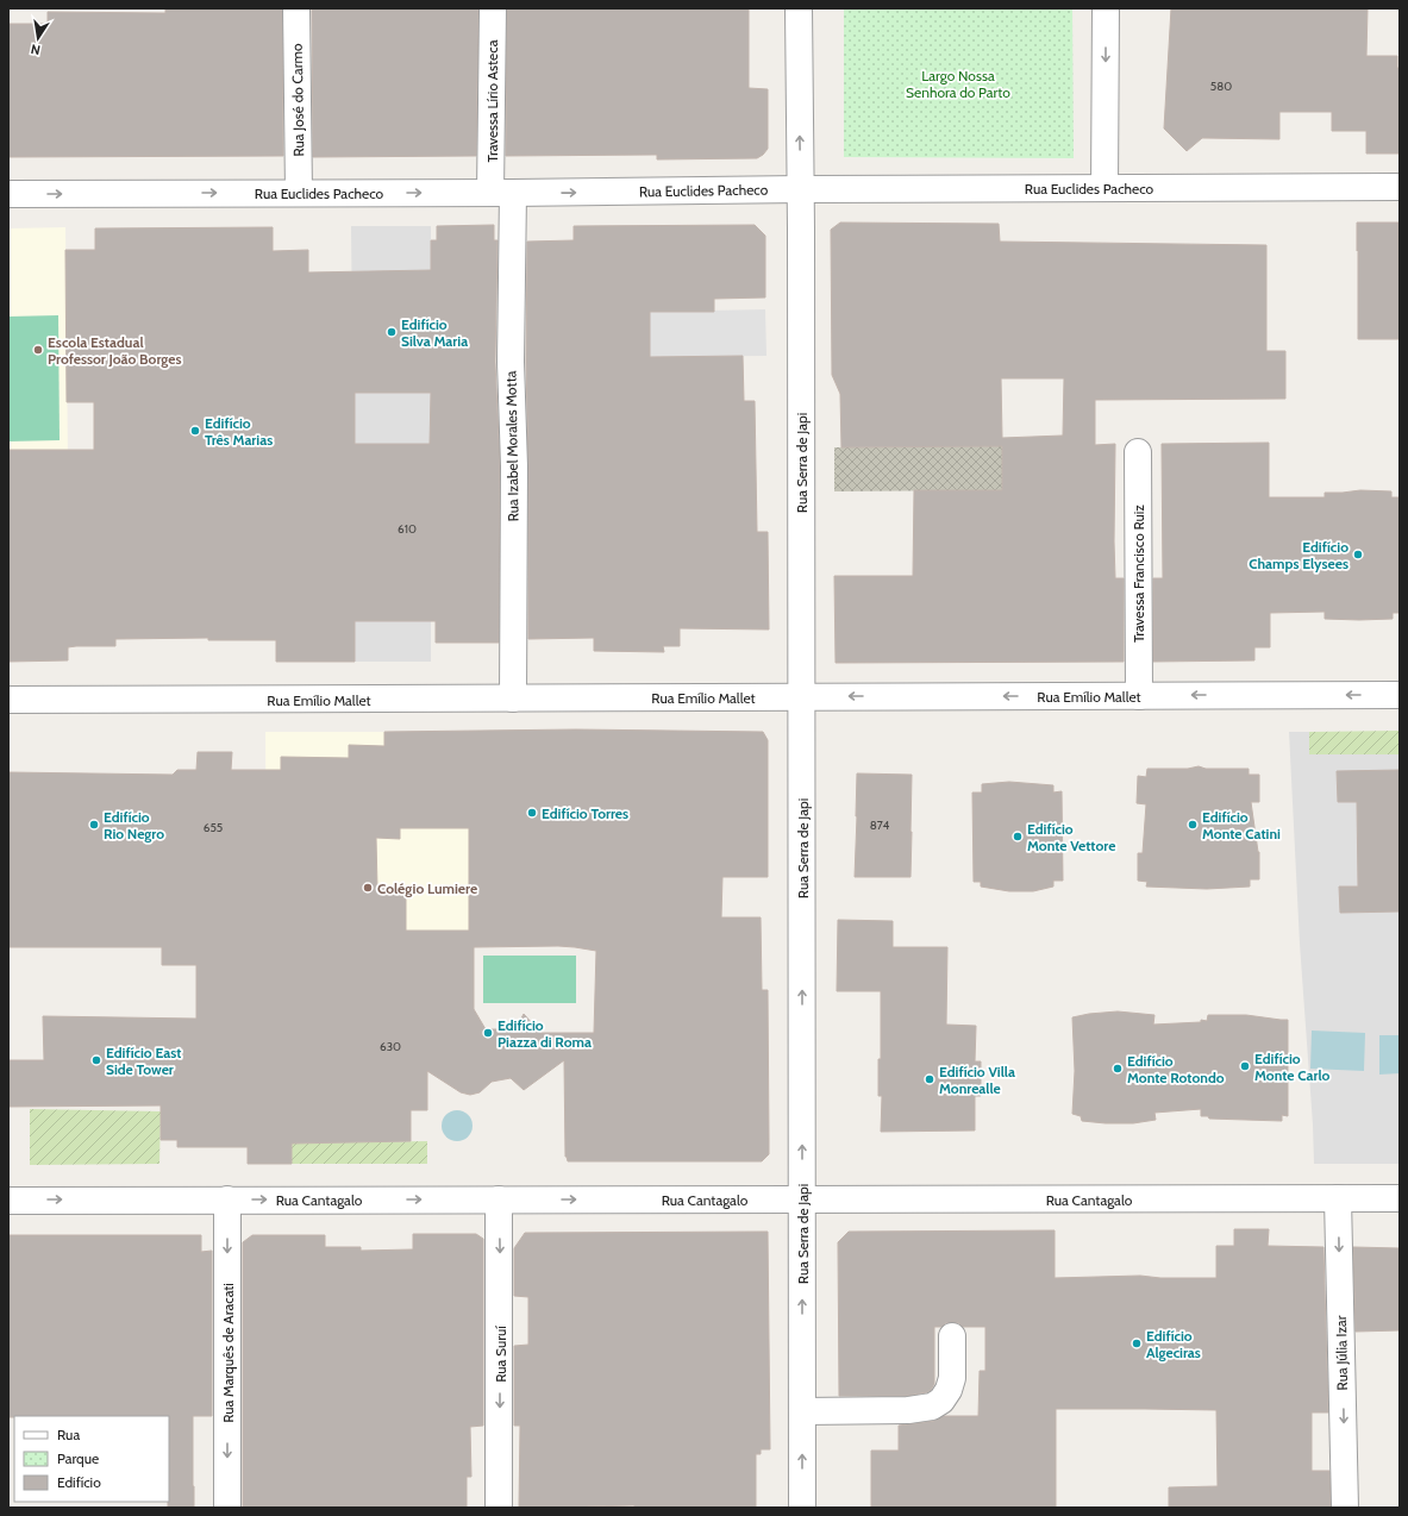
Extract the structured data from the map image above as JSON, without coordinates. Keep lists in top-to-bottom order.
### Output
{
  "streets": {
    "street": [
      "Rua José do Carmo",
      "Travessa Lírio Asteca",
      "Rua Euclides Pacheco",
      "Rua Izabel Morales Motta",
      "Rua Serra de Japi",
      "Travessa Francisco Ruiz",
      "Rua Emílio Mallet",
      "Rua Cantagalo",
      "Rua Marquês de Aracati",
      "Rua Júlia Izar",
      "Rua Suruí"
    ]
  },
  "crossings": [
    ["Rua José do Carmo", "Rua Euclides Pacheco"],
    ["Travessa Lírio Asteca", "Rua Euclides Pacheco"],
    ["Travessa Lírio Asteca", "Rua Izabel Morales Motta"],
    ["Rua Euclides Pacheco", "Rua Izabel Morales Motta"],
    ["Rua Euclides Pacheco", "Rua Serra de Japi"],
    ["Rua Izabel Morales Motta", "Rua Emílio Mallet"],
    ["Rua Serra de Japi", "Rua Emílio Mallet"],
    ["Rua Serra de Japi", "Rua Cantagalo"],
    ["Travessa Francisco Ruiz", "Rua Emílio Mallet"],
    ["Rua Cantagalo", "Rua Marquês de Aracati"],
    ["Rua Cantagalo", "Rua Júlia Izar"],
    ["Rua Cantagalo", "Rua Suruí"]
  ],
  "one_way": [
    "Rua Euclides Pacheco",
    "Rua Serra de Japi",
    "Rua Emílio Mallet",
    "Rua Cantagalo",
    "Rua Marquês de Aracati",
    "Rua Júlia Izar",
    "Rua Suruí"
  ],
  "parks": ["Largo Nossa Senhora do Parto"],
  "places": [
    "Edifício Silva Maria",
    "Escola Estadual Professor João Borges",
    "Edifício Três Marias",
    "Edifício Champs Elysees",
    "Edifício Torres",
    "Edifício Rio Negro",
    "Edifício Monte Catini",
    "Edifício Monte Vettore",
    "Colégio Lumiere",
    "Edifício Piazza di Roma",
    "Edifício East Side Tower",
    "Edifício Monte Carlo",
    "Edifício Monte Rotondo",
    "Edifício Villa Monrealle",
    "Edifício Algeciras"
  ],
  "house_numbers": [
    "580",
    "610",
    "874",
    "655",
    "630"
  ],
  "legend": ["Rua", "Parque", "Edifício"],
  "north": "bottom"
}
